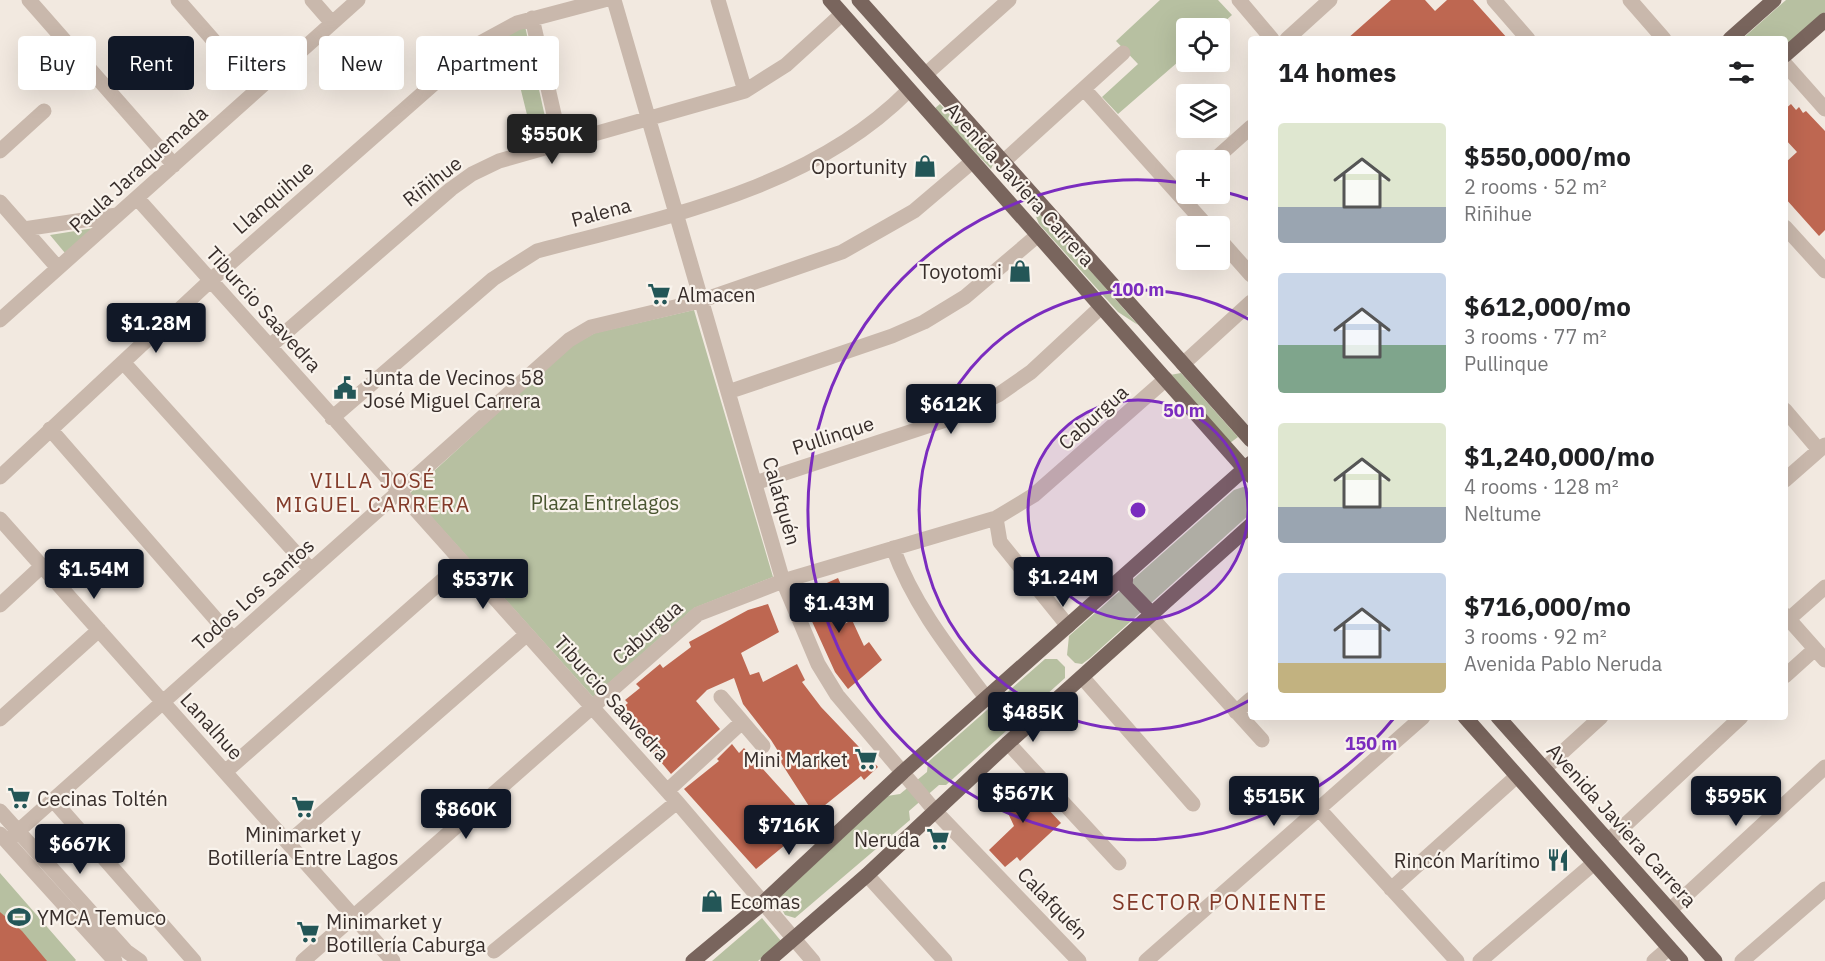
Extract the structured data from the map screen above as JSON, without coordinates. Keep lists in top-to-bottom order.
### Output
{
  "streets": {
    "main road": ["Avenida Javiera Carrera"],
    "street": [
      "Paula Jaraquemada",
      "Riñihue",
      "Llanquihue",
      "Palena",
      "Tiburcio Saavedra",
      "Caburgua",
      "Pullinque",
      "Calafquén",
      "Todos Los Santos",
      "Lanalhue"
    ]
  },
  "crossings": [
    ["Paula Jaraquemada", "Tiburcio Saavedra"],
    ["Riñihue", "Avenida Javiera Carrera"],
    ["Riñihue", "Tiburcio Saavedra"],
    ["Riñihue", "Calafquén"],
    ["Avenida Javiera Carrera", "Palena"],
    ["Avenida Javiera Carrera", "Caburgua"],
    ["Avenida Javiera Carrera", "Pullinque"],
    ["Avenida Javiera Carrera", "Todos Los Santos"],
    ["Llanquihue", "Tiburcio Saavedra"],
    ["Palena", "Tiburcio Saavedra"],
    ["Palena", "Calafquén"],
    ["Tiburcio Saavedra", "Caburgua"],
    ["Tiburcio Saavedra", "Todos Los Santos"],
    ["Caburgua", "Calafquén"],
    ["Caburgua", "Lanalhue"],
    ["Pullinque", "Calafquén"],
    ["Calafquén", "Todos Los Santos"],
    ["Todos Los Santos", "Lanalhue"]
  ],
  "districts": ["VILLA JOSÉ MIGUEL CARRERA", "SECTOR PONIENTE"],
  "parks": ["Plaza Entrelagos"],
  "places": {
    "shop": ["Oportunity", "Toyotomi", "Ecomas"],
    "supermarket": [
      "Almacen",
      "Mini Market",
      "Cecinas Toltén",
      "Minimarket y Botillería Entre Lagos",
      "Neruda",
      "Minimarket y Botillería Caburga"
    ],
    "public building": ["Junta de Vecinos 58 José Miguel Carrera"],
    "restaurant": ["Rincón Marítimo"],
    "sports": ["YMCA Temuco"]
  },
  "page": {
    "map_buttons": ["+", "−"],
    "chip": [
      "Buy",
      "Rent",
      "Filters",
      "New",
      "Apartment"
    ],
    "heading": "14 homes",
    "list": [
      {
        "name": "$550,000/mo",
        "note": "2 rooms · 52 m² · Riñihue"
      },
      {
        "name": "$612,000/mo",
        "note": "3 rooms · 77 m² · Pullinque"
      },
      {
        "name": "$1,240,000/mo",
        "note": "4 rooms · 128 m² · Neltume"
      },
      {
        "name": "$716,000/mo",
        "note": "3 rooms · 92 m² · Avenida Pablo Neruda"
      }
    ],
    "price": [
      "$550K",
      "$1.28M",
      "$612K",
      "$1.54M",
      "$1.24M",
      "$537K",
      "$1.43M",
      "$485K",
      "$567K",
      "$515K",
      "$595K",
      "$860K",
      "$716K",
      "$667K"
    ]
  },
  "rings": ["100 m", "50 m", "150 m"]
}
